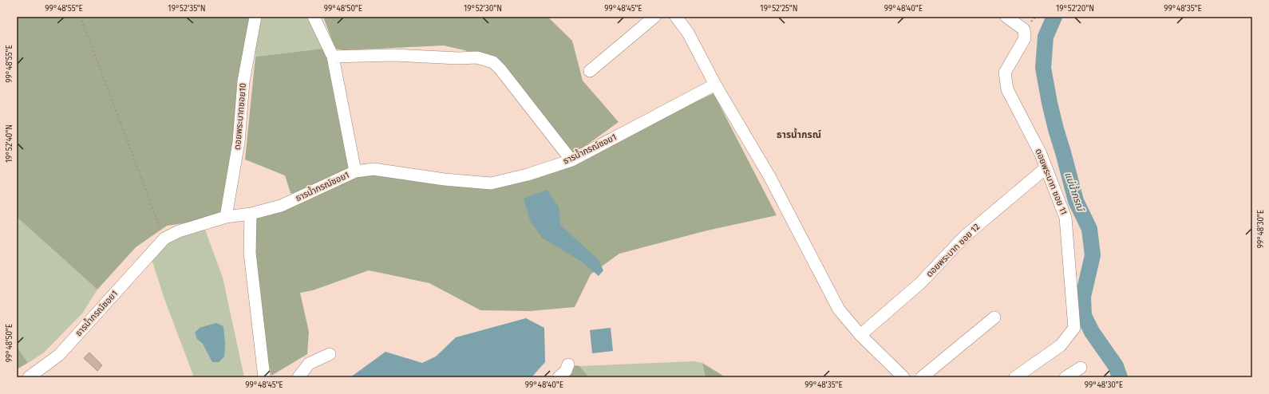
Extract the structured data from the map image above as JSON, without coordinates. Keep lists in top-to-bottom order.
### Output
{
  "streets": {
    "street": [
      "ดอยพระบาทซอย10",
      "ธารน้ำกรณ์ซอย1",
      "ดอยพระบาท ซอย 11",
      "ดอยพระบาท ซอย 12"
    ]
  },
  "crossings": [
    ["ดอยพระบาทซอย10", "ธารน้ำกรณ์ซอย1"],
    ["ดอยพระบาท ซอย 11", "ดอยพระบาท ซอย 12"]
  ],
  "districts": ["ธารน้ำกรณ์"],
  "water": ["แม่น้ำกรณ์"],
  "coordinates": [
    "99°48'55\"E",
    "19°52'35\"N",
    "99°48'50\"E",
    "19°52'30\"N",
    "99°48'45\"E",
    "19°52'25\"N",
    "99°48'40\"E",
    "19°52'20\"N",
    "99°48'35\"E",
    "19°52'40\"N",
    "99°48'30\"E"
  ]
}
